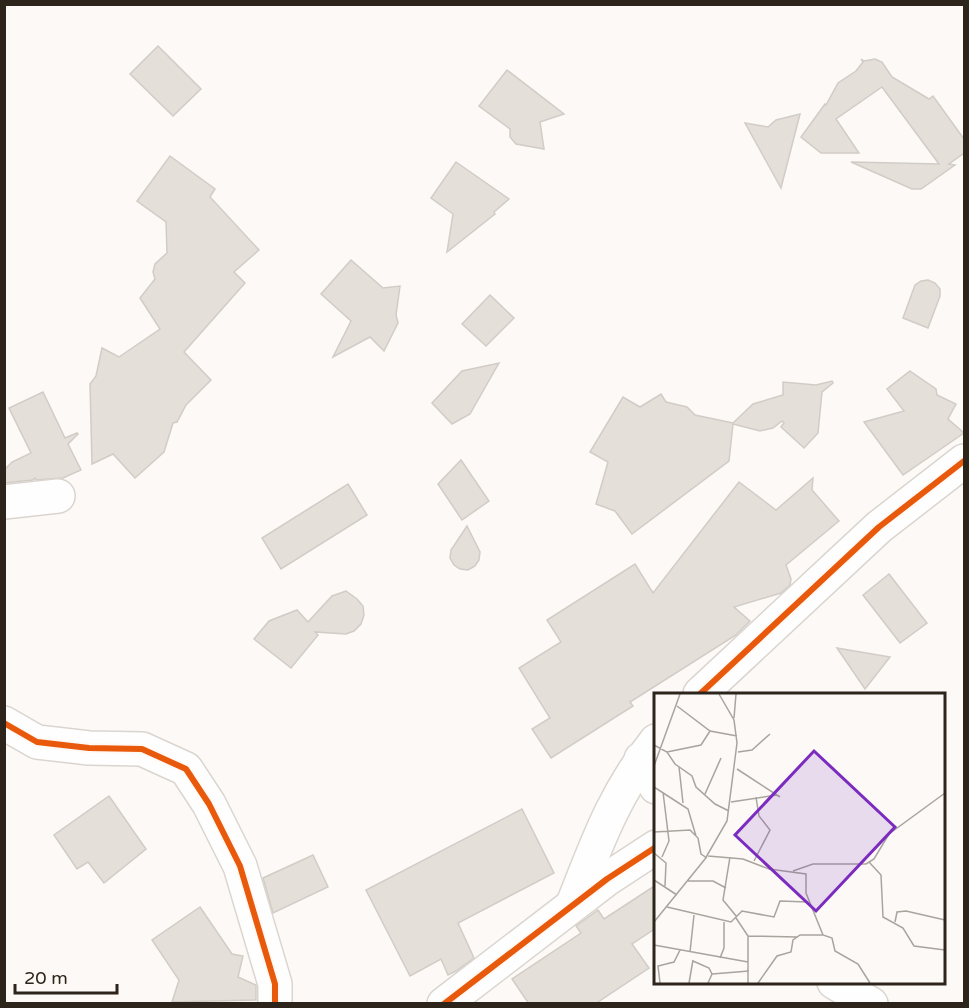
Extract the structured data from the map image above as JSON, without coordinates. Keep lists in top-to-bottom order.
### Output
{
  "scale_bar": "20 m"
}
